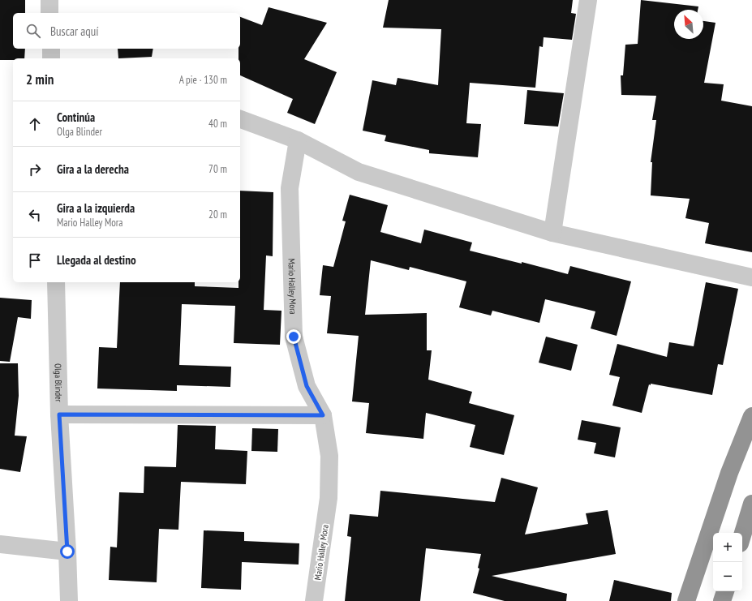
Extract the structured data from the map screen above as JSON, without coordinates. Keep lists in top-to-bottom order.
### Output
{
  "streets": {
    "street": ["Mario Halley Mora", "Olga Blinder"]
  },
  "north": "top left",
  "page": {
    "search": "Buscar aquí",
    "heading": ["2 min", "A pie · 130 m"],
    "list": [
      ["Continúa", "Olga Blinder", "40 m"],
      ["Gira a la derecha", "70 m"],
      ["Gira a la izquierda", "Mario Halley Mora", "20 m"],
      "Llegada al destino"
    ],
    "map_buttons": ["+", "−"]
  }
}
